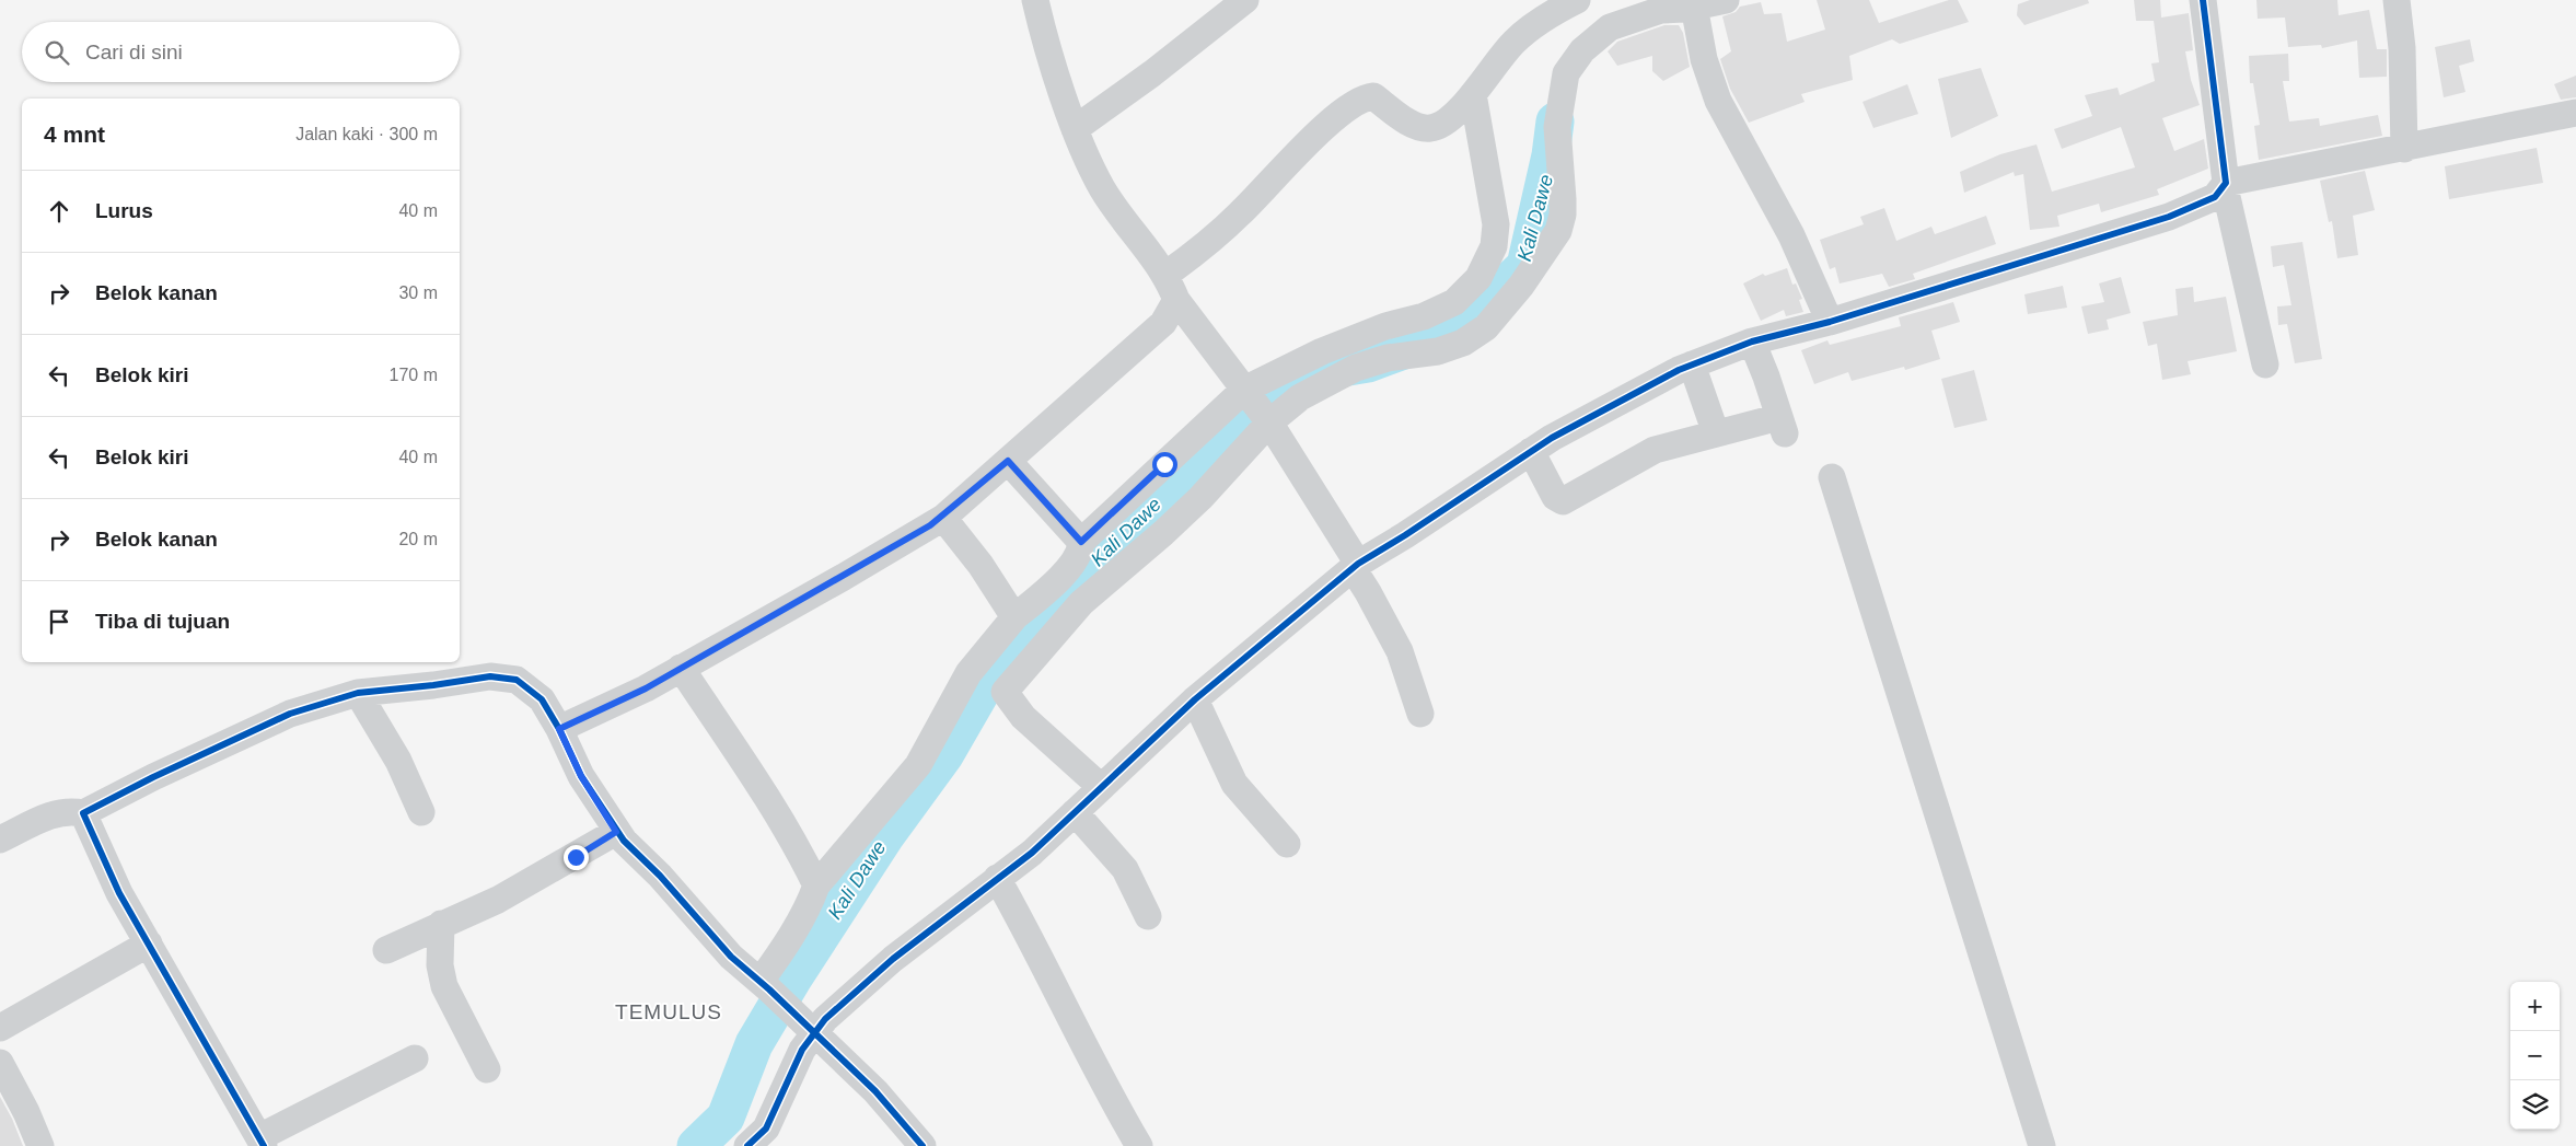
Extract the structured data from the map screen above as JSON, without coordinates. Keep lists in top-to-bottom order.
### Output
{
  "districts": ["TEMULUS"],
  "water": ["Kali Dawe"],
  "page": {
    "search": "Cari di sini",
    "heading": ["4 mnt", "Jalan kaki · 300 m"],
    "list": [
      ["Lurus", "40 m"],
      ["Belok kanan", "30 m"],
      ["Belok kiri", "170 m"],
      ["Belok kiri", "40 m"],
      ["Belok kanan", "20 m"],
      "Tiba di tujuan"
    ],
    "map_buttons": ["+", "−"]
  }
}
